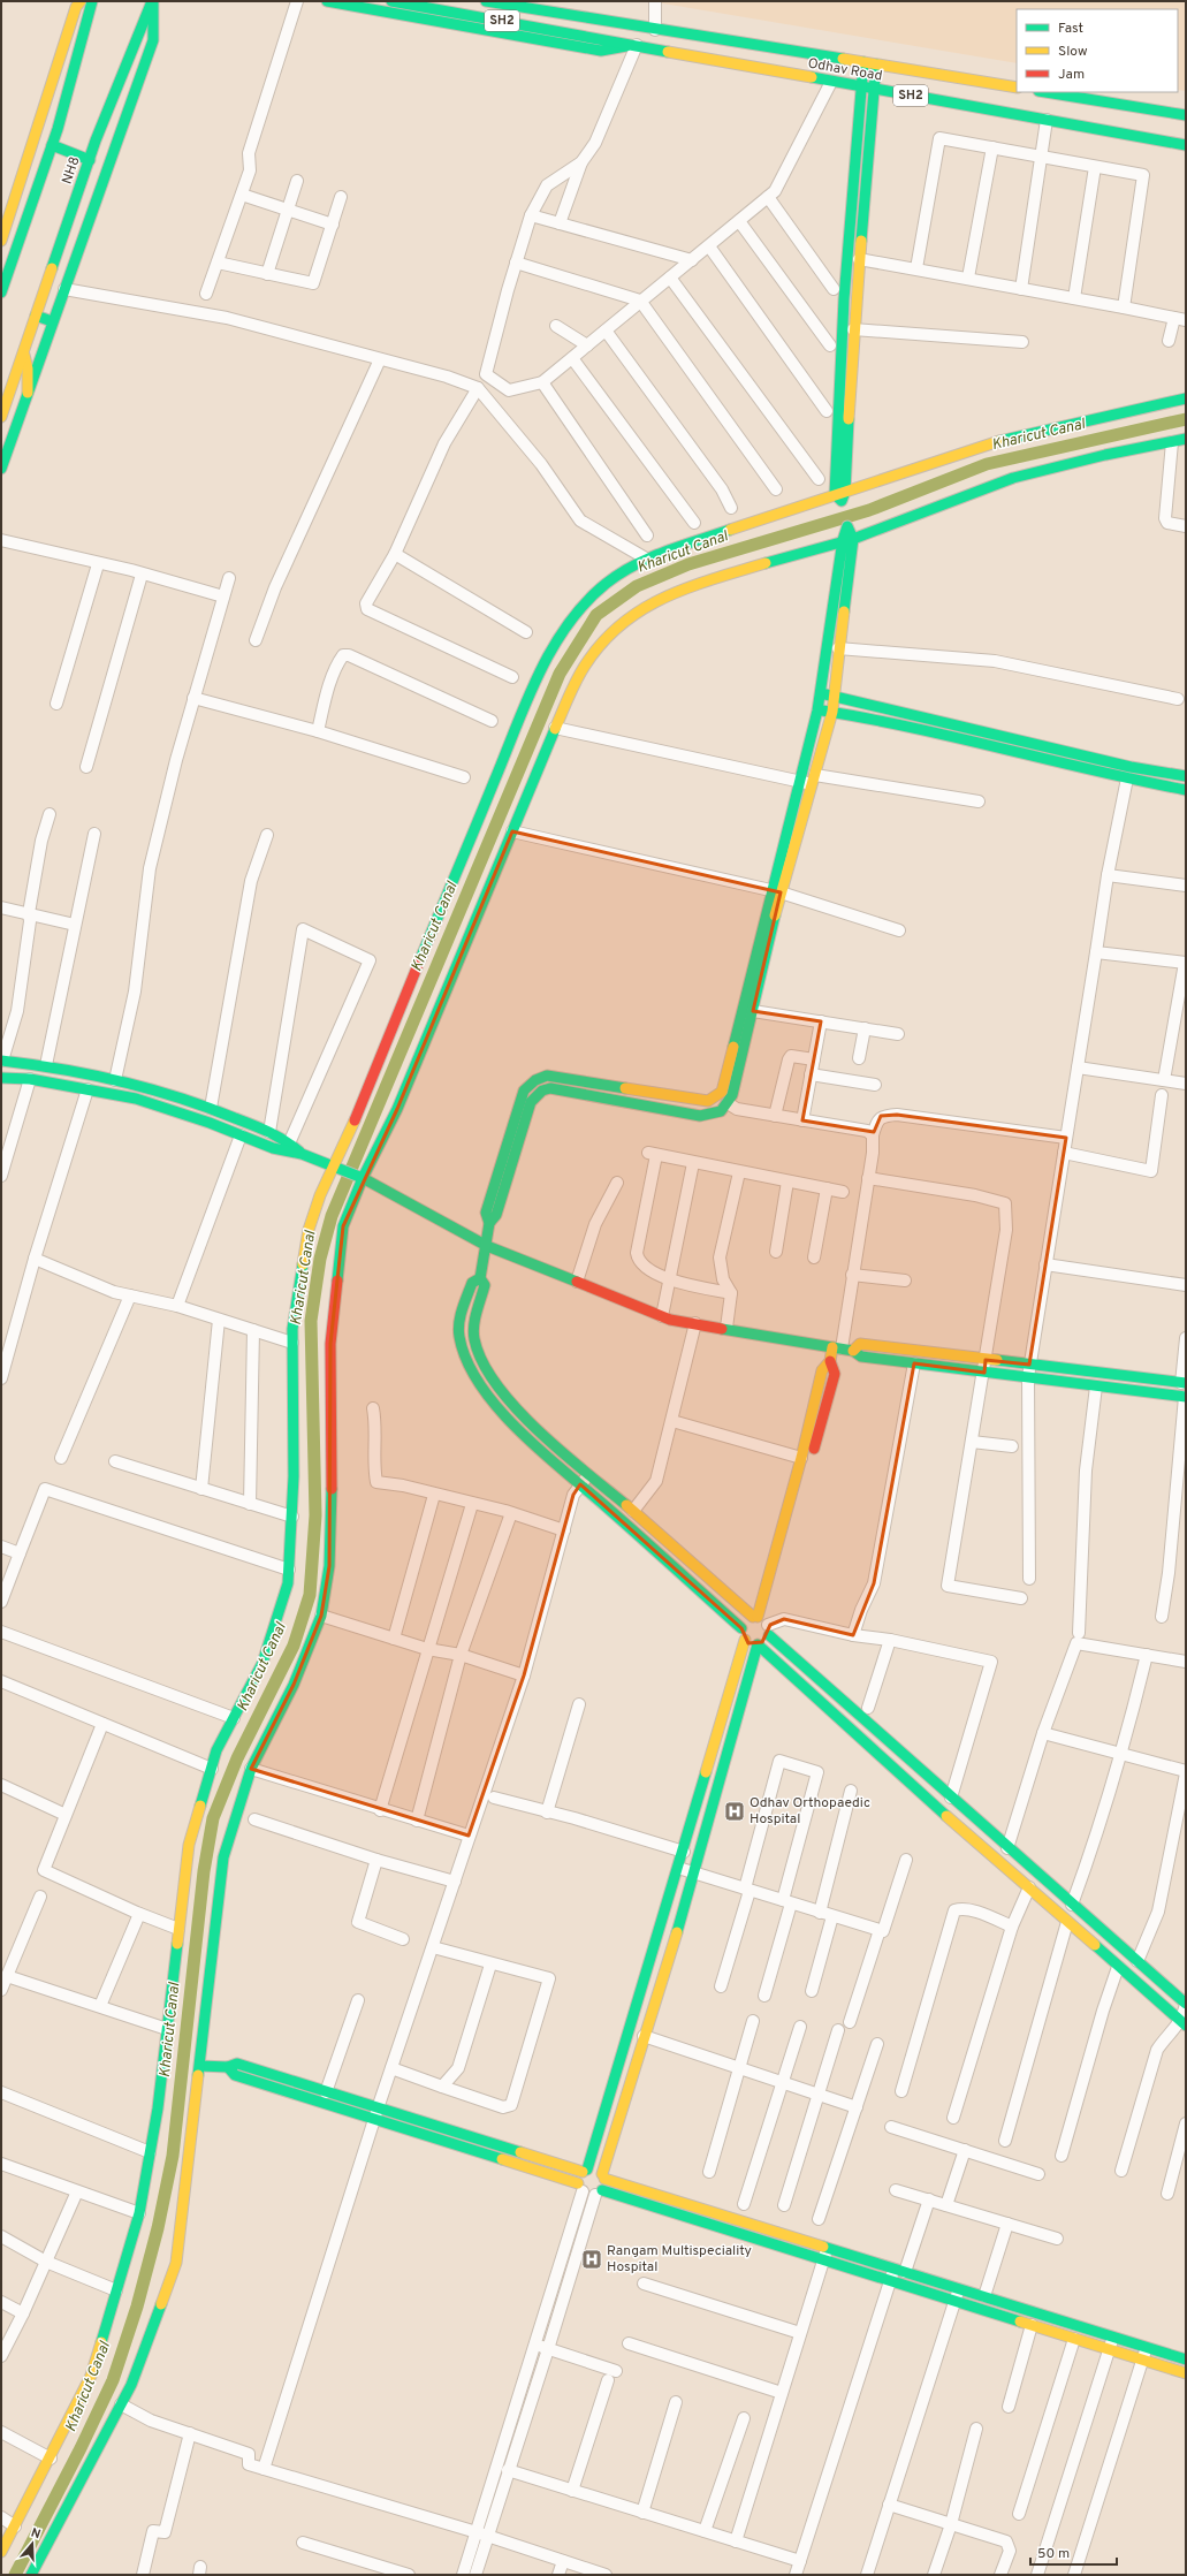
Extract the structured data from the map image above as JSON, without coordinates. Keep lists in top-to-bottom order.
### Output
{
  "streets": {
    "street": ["SH2", "Odhav Road", "NH8"]
  },
  "crossings": [
    ["SH2", "Odhav Road"]
  ],
  "water": ["Kharicut Canal"],
  "places": {
    "hospital": ["Odhav Orthopaedic Hospital", "Rangam Multispeciality Hospital"]
  },
  "legend": ["Fast", "Slow", "Jam"],
  "scale_bar": "50 m",
  "north": "top"
}
